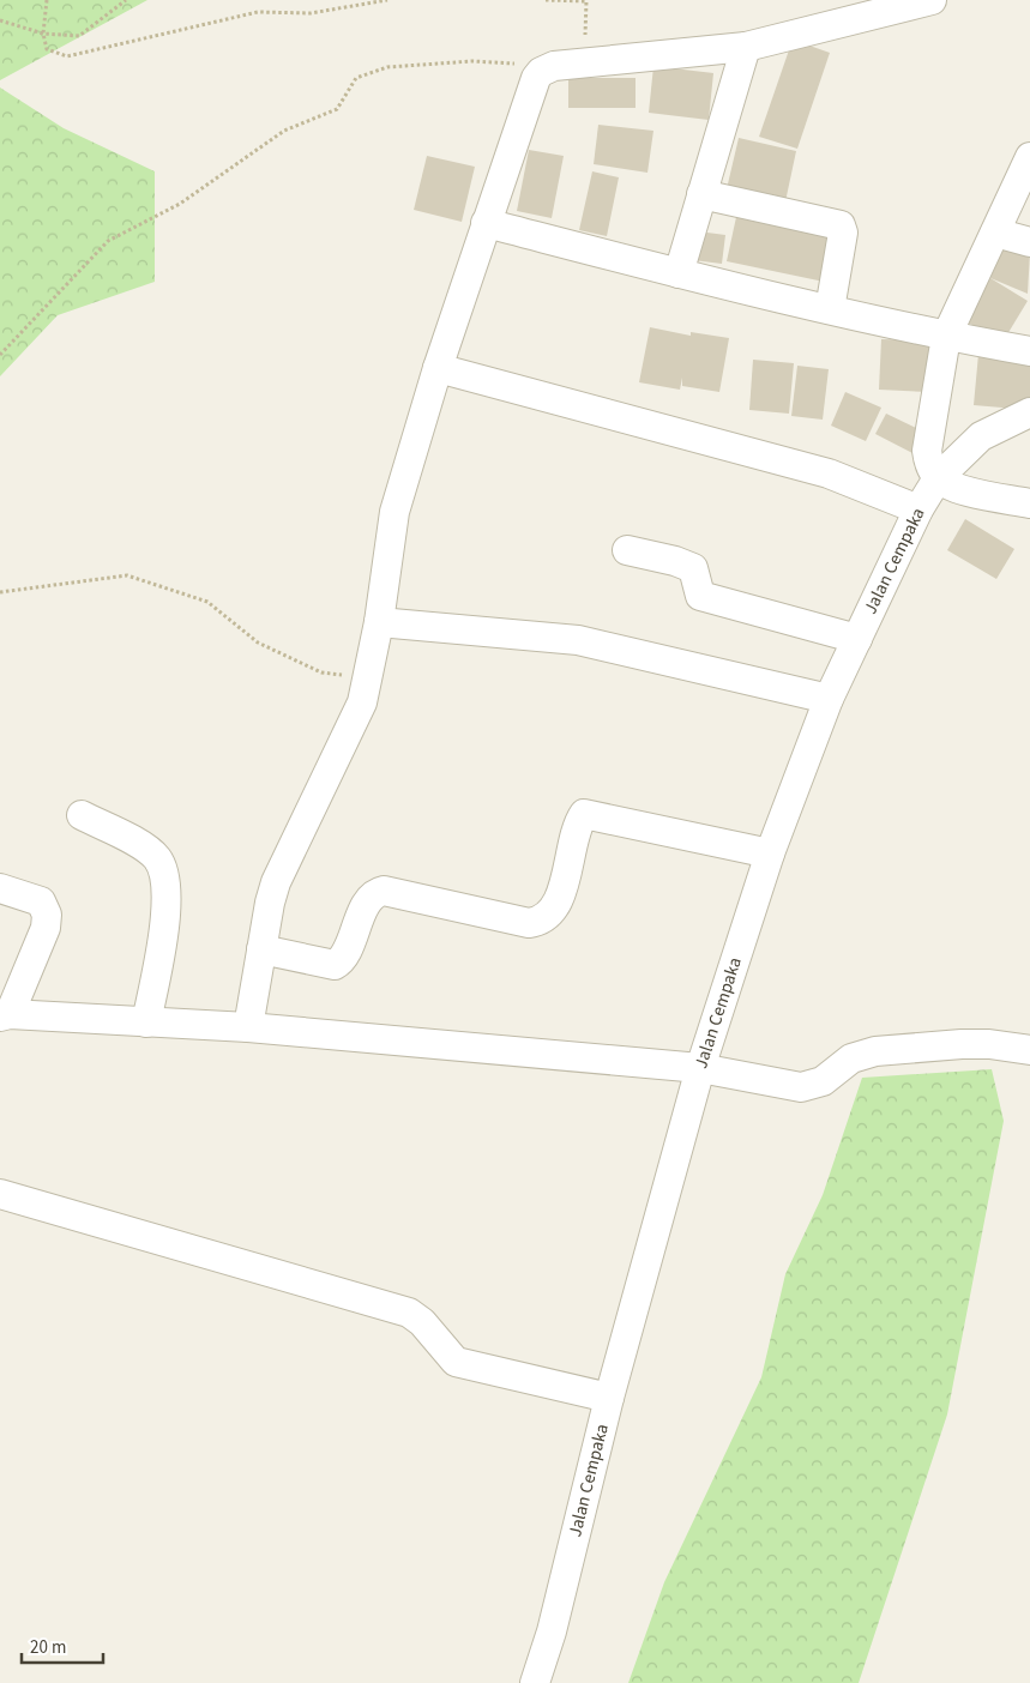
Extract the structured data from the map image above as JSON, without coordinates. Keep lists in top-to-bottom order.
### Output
{
  "streets": {
    "street": ["Jalan Cempaka"]
  },
  "scale_bar": "20 m"
}
